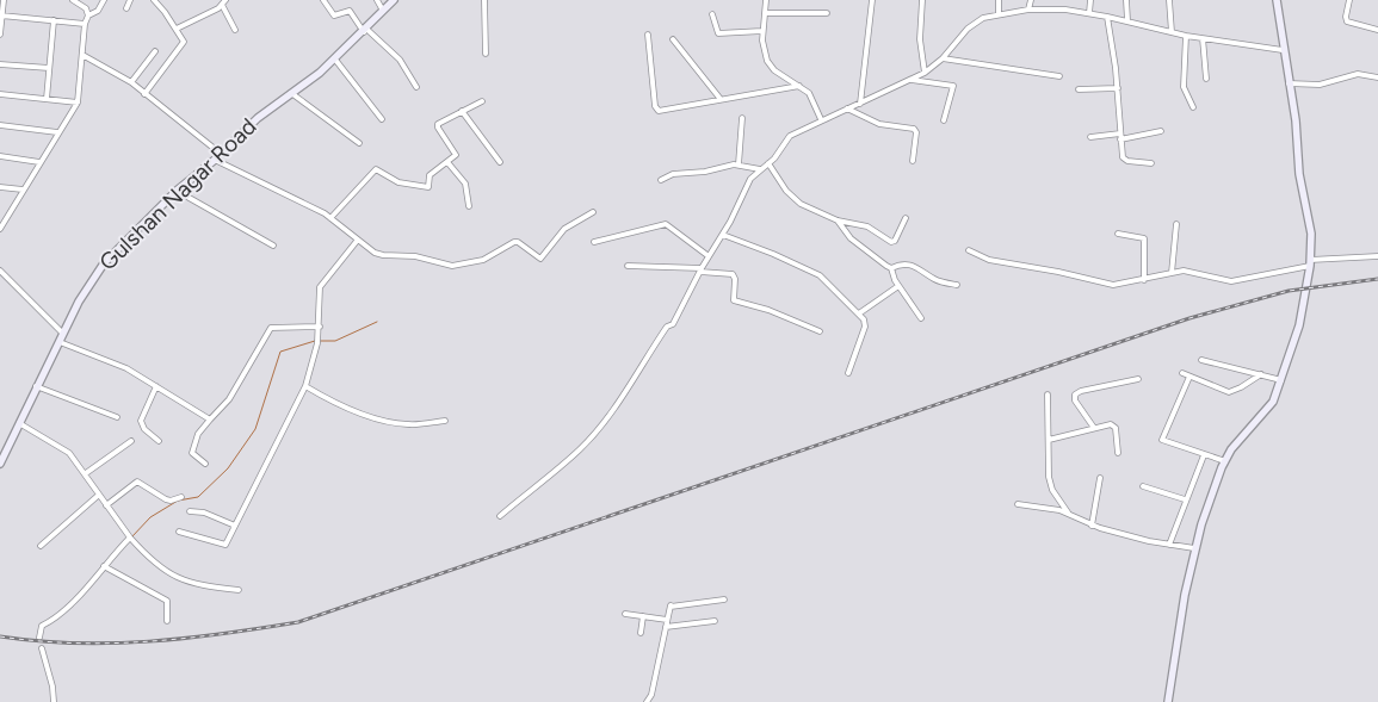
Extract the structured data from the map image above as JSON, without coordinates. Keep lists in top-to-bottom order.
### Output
{
  "streets": {
    "main road": ["Gulshan Nagar Road"]
  }
}
